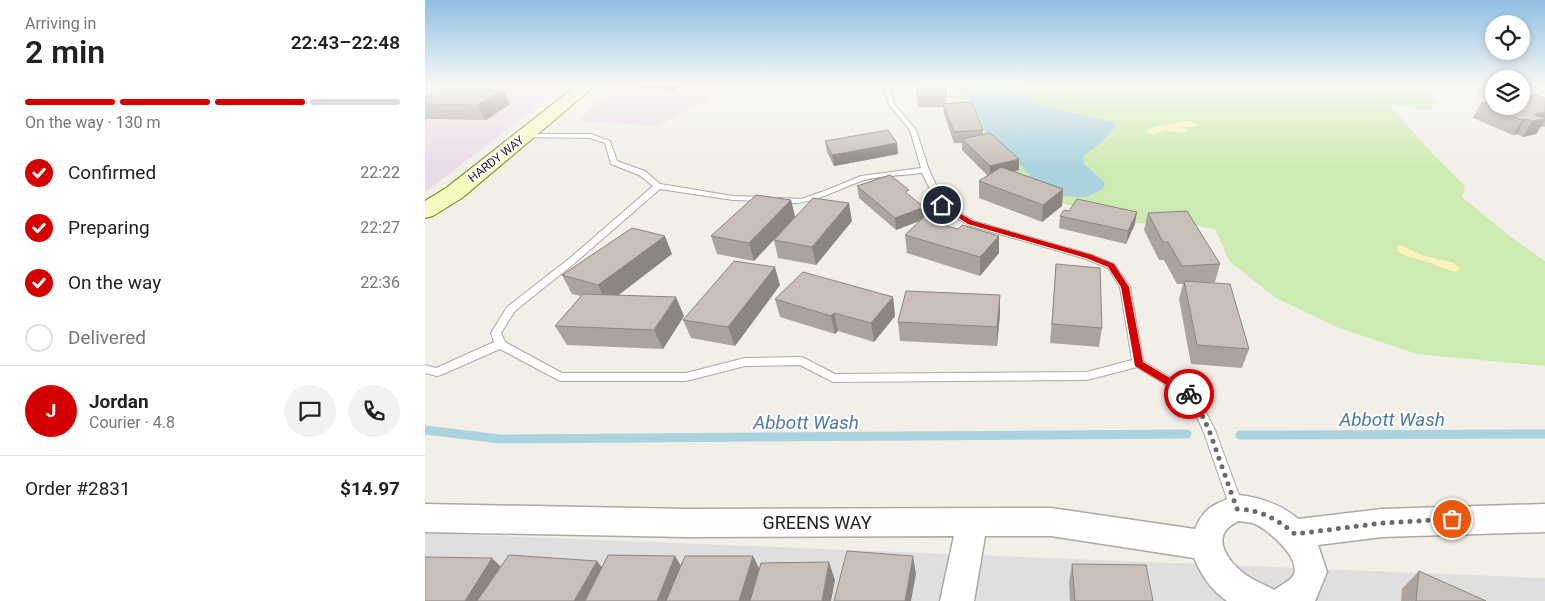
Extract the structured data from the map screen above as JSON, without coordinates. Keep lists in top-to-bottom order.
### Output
{
  "streets": {
    "main road": ["HARDY WAY"],
    "street": ["GREENS WAY"]
  },
  "water": ["Abbott Wash"],
  "page": {
    "heading": ["2 min", "Arriving in", "22:43–22:48"],
    "panel": [
      "Jordan",
      "Courier · 4.8",
      "Order #2831",
      "$14.97"
    ],
    "bar": "On the way · 130 m",
    "list": [
      ["Confirmed", "22:22"],
      ["Preparing", "22:27"],
      ["On the way", "22:36"],
      "Delivered"
    ],
    "round": "J"
  }
}
